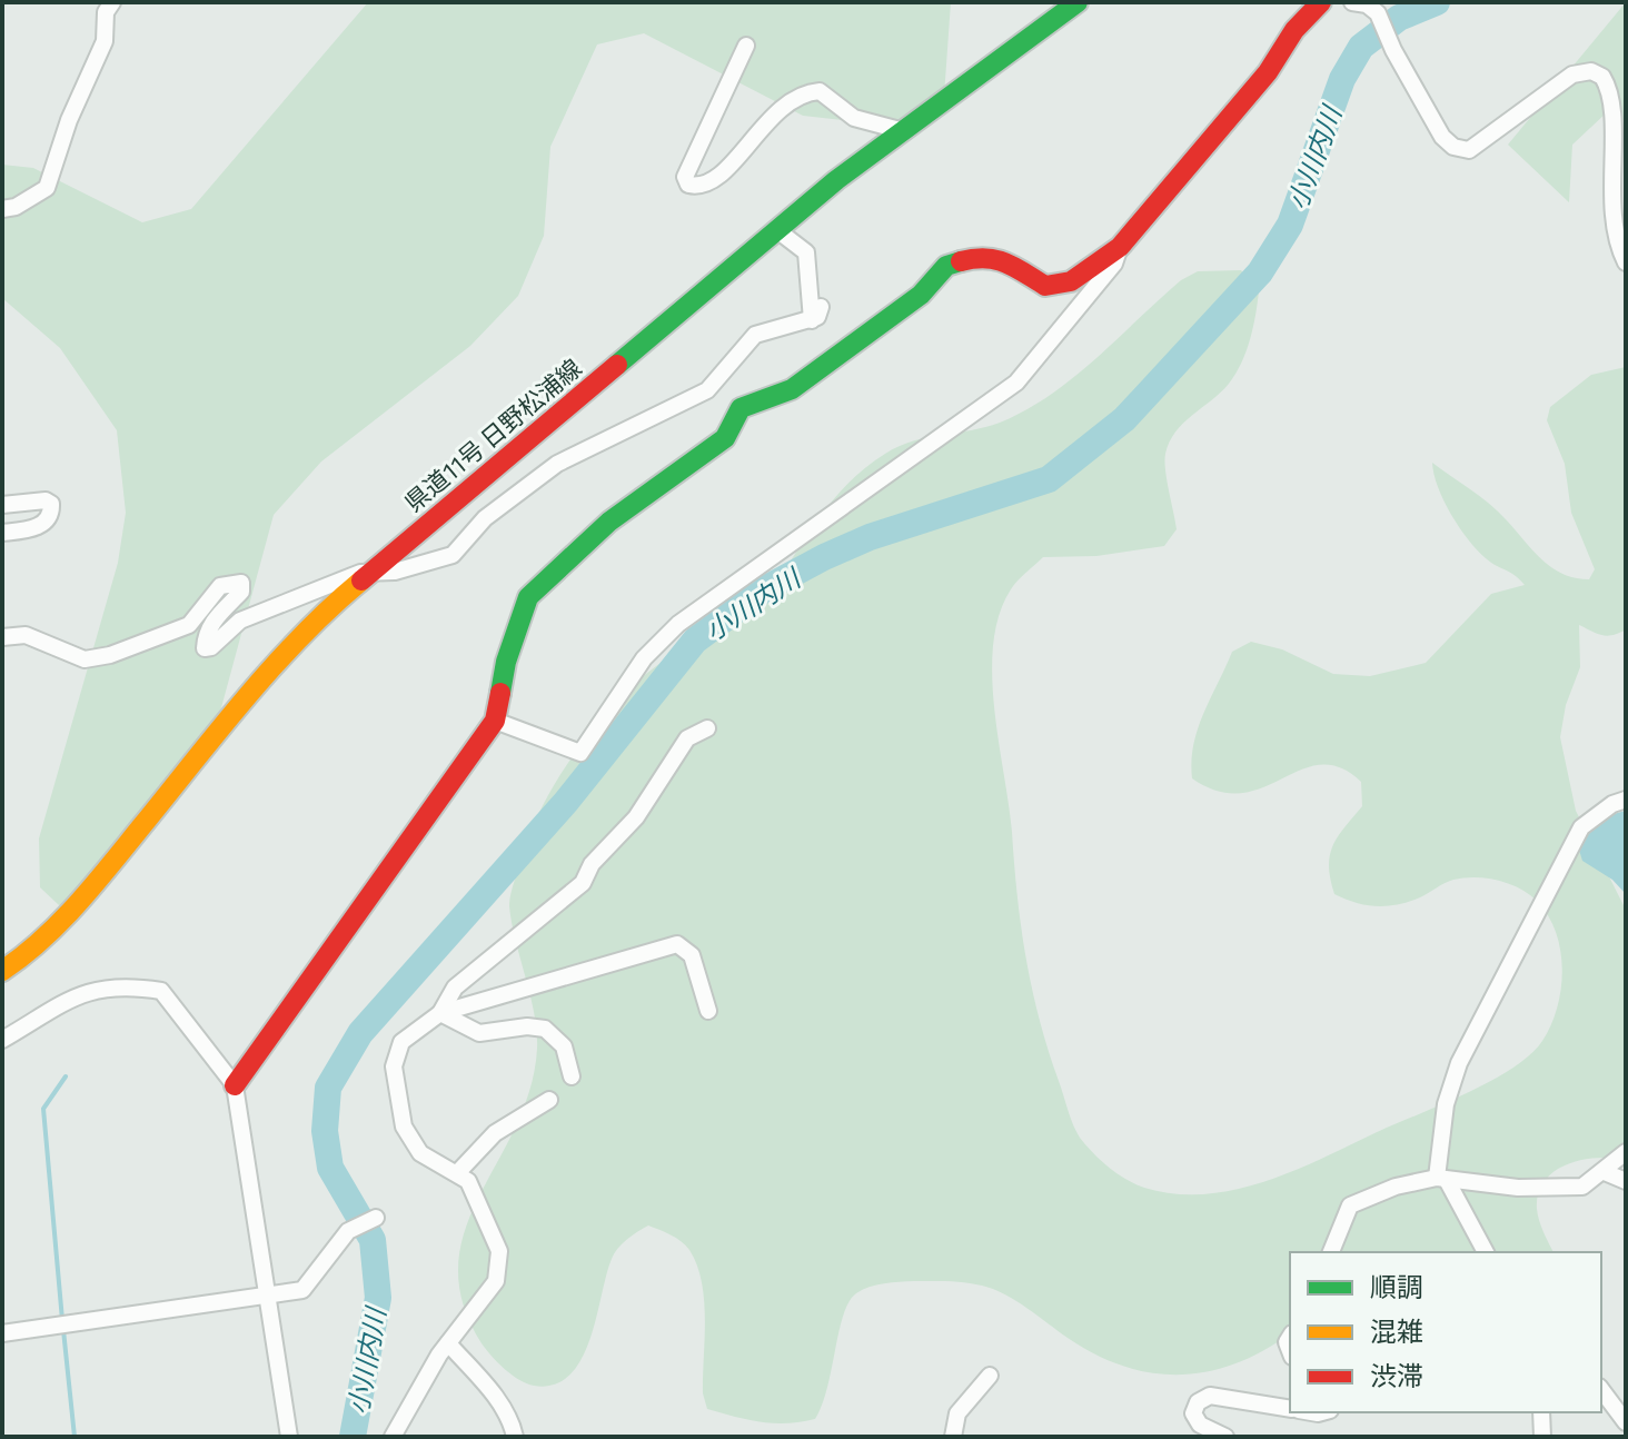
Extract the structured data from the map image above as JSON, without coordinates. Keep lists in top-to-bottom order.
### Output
{
  "streets": {
    "street": ["県道11号 日野松浦線"]
  },
  "water": ["小川内川"],
  "legend": ["順調", "混雑", "渋滞"]
}
